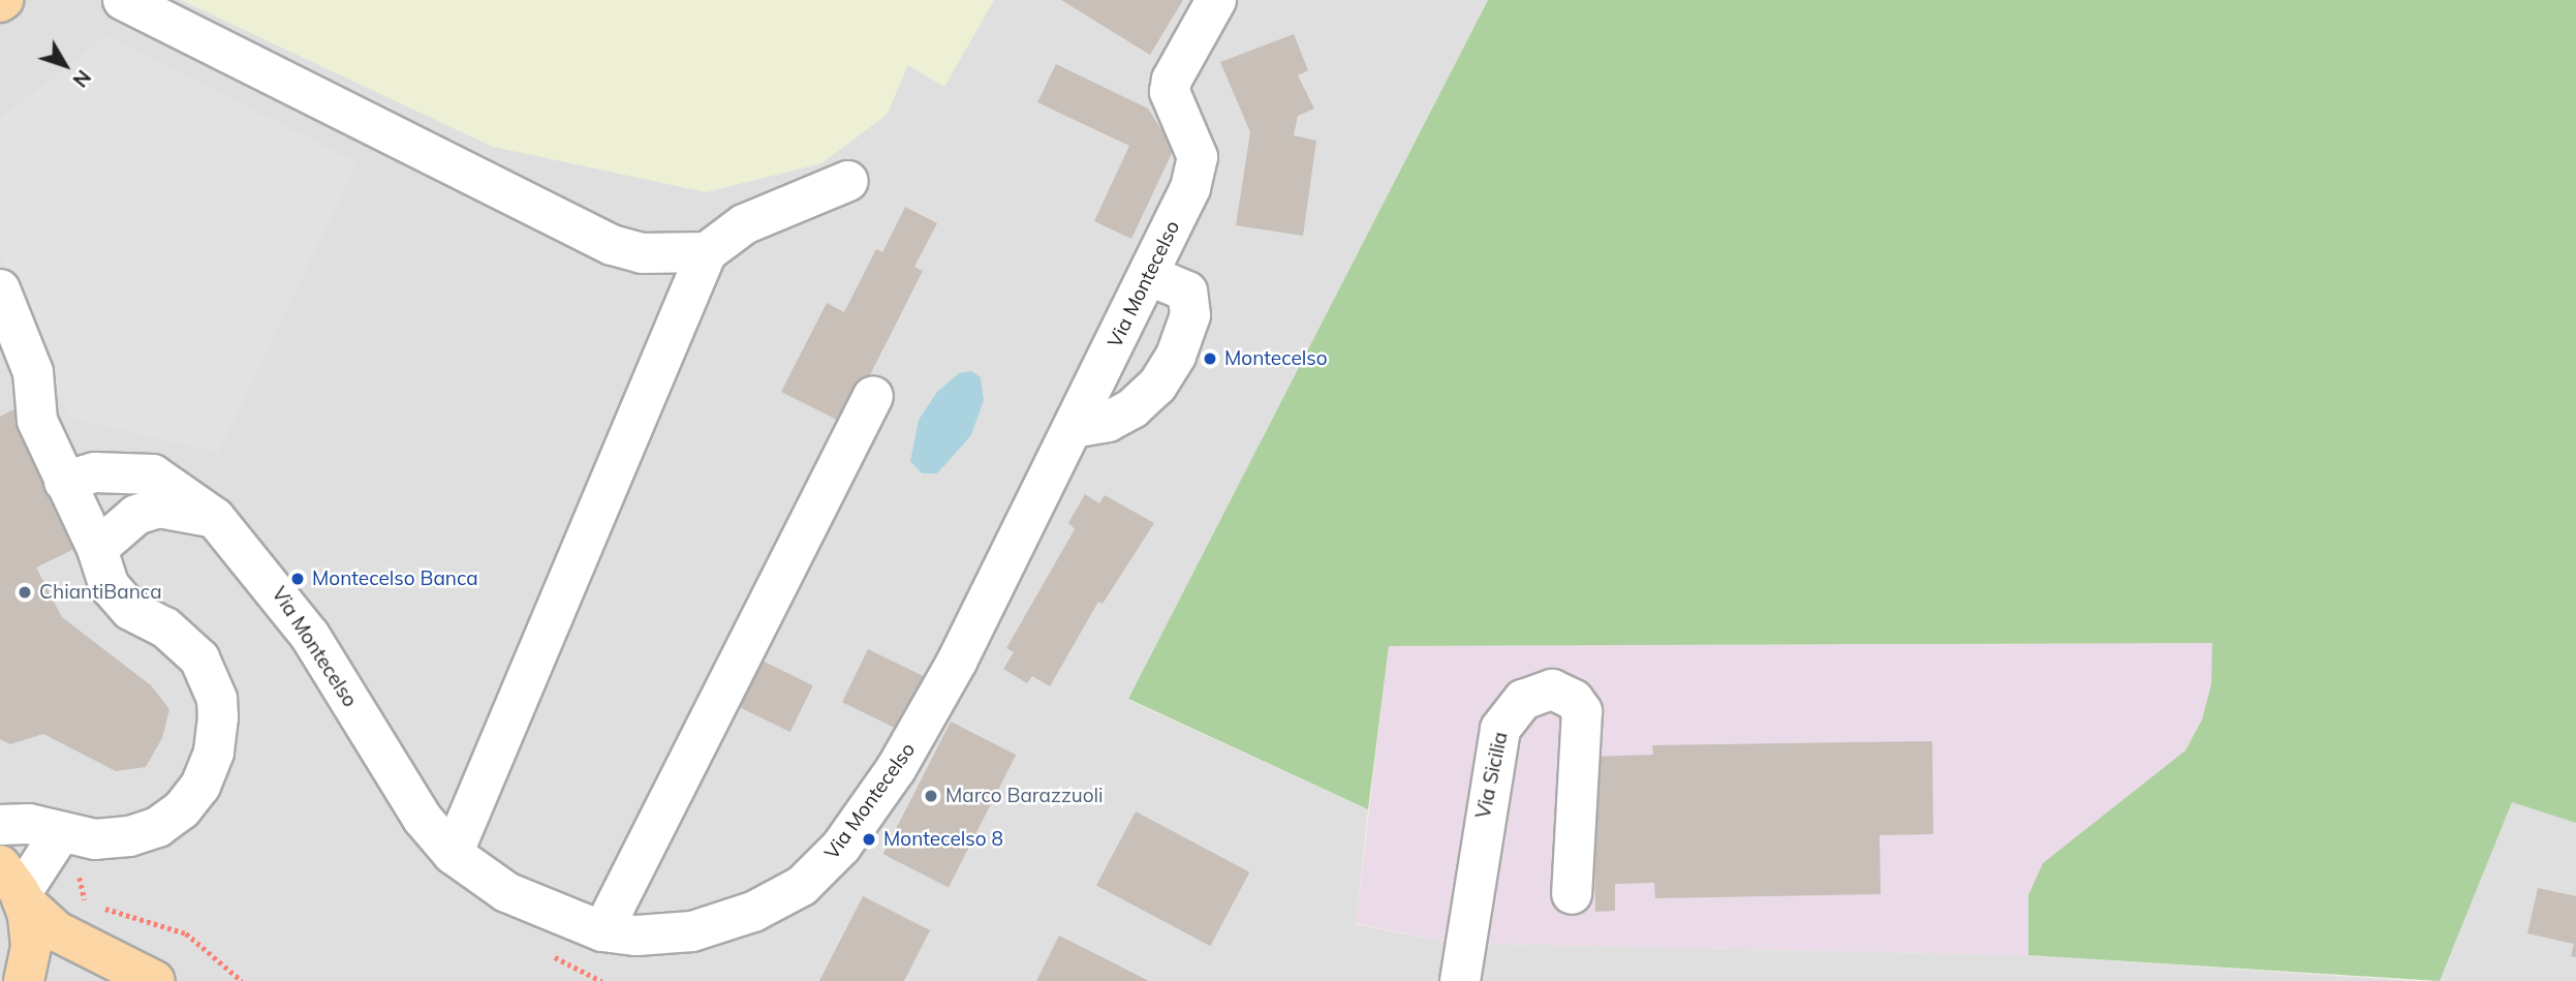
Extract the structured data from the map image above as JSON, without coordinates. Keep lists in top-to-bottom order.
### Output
{
  "streets": {
    "street": ["Via Montecelso", "Via Sicilia"]
  },
  "places": [
    "Montecelso",
    "Montecelso Banca",
    "ChiantiBanca",
    "Marco Barazzuoli",
    "Montecelso 8"
  ],
  "north": "bottom right"
}
